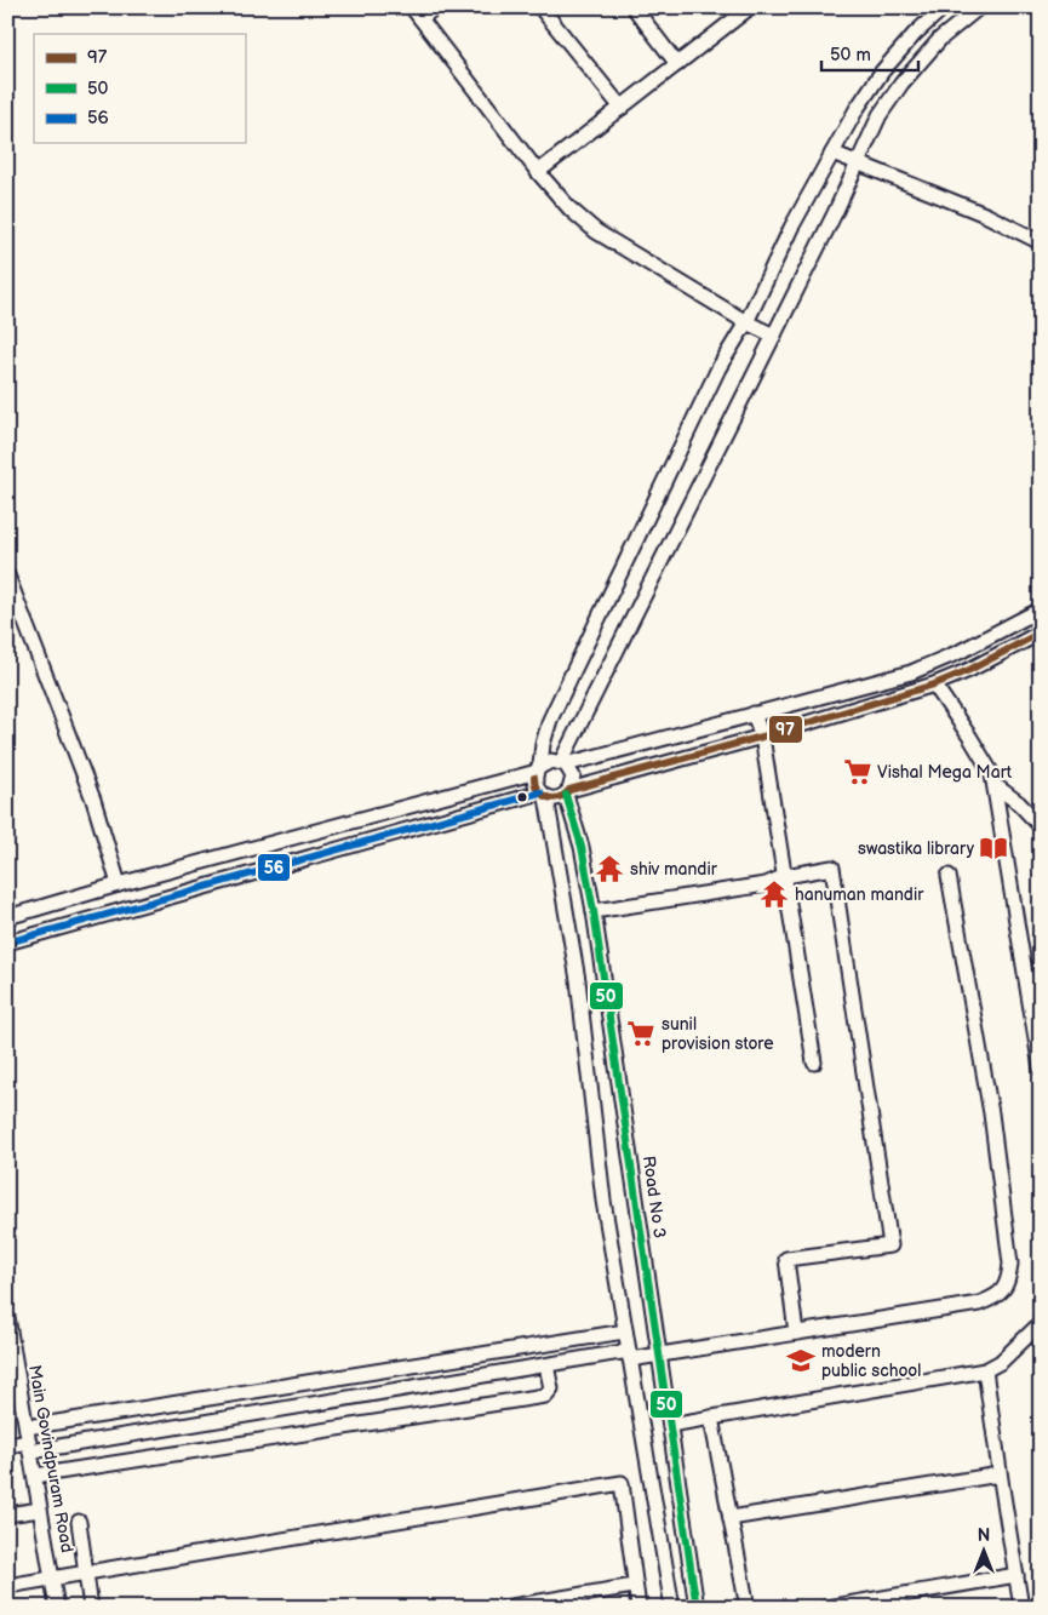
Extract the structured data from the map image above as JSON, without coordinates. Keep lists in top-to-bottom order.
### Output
{
  "streets": {
    "street": ["Road No 3", "Main Govindpuram Road"]
  },
  "places": {
    "supermarket": ["Vishal Mega Mart", "sunil provision store"],
    "library": ["swastika library"],
    "temple": ["shiv mandir", "hanuman mandir"],
    "school or university": ["modern public school"]
  },
  "lines": ["transit line 97", "transit line 56", "transit line 50"],
  "legend": ["97", "50", "56"],
  "scale_bar": "50 m",
  "north": "top"
}
